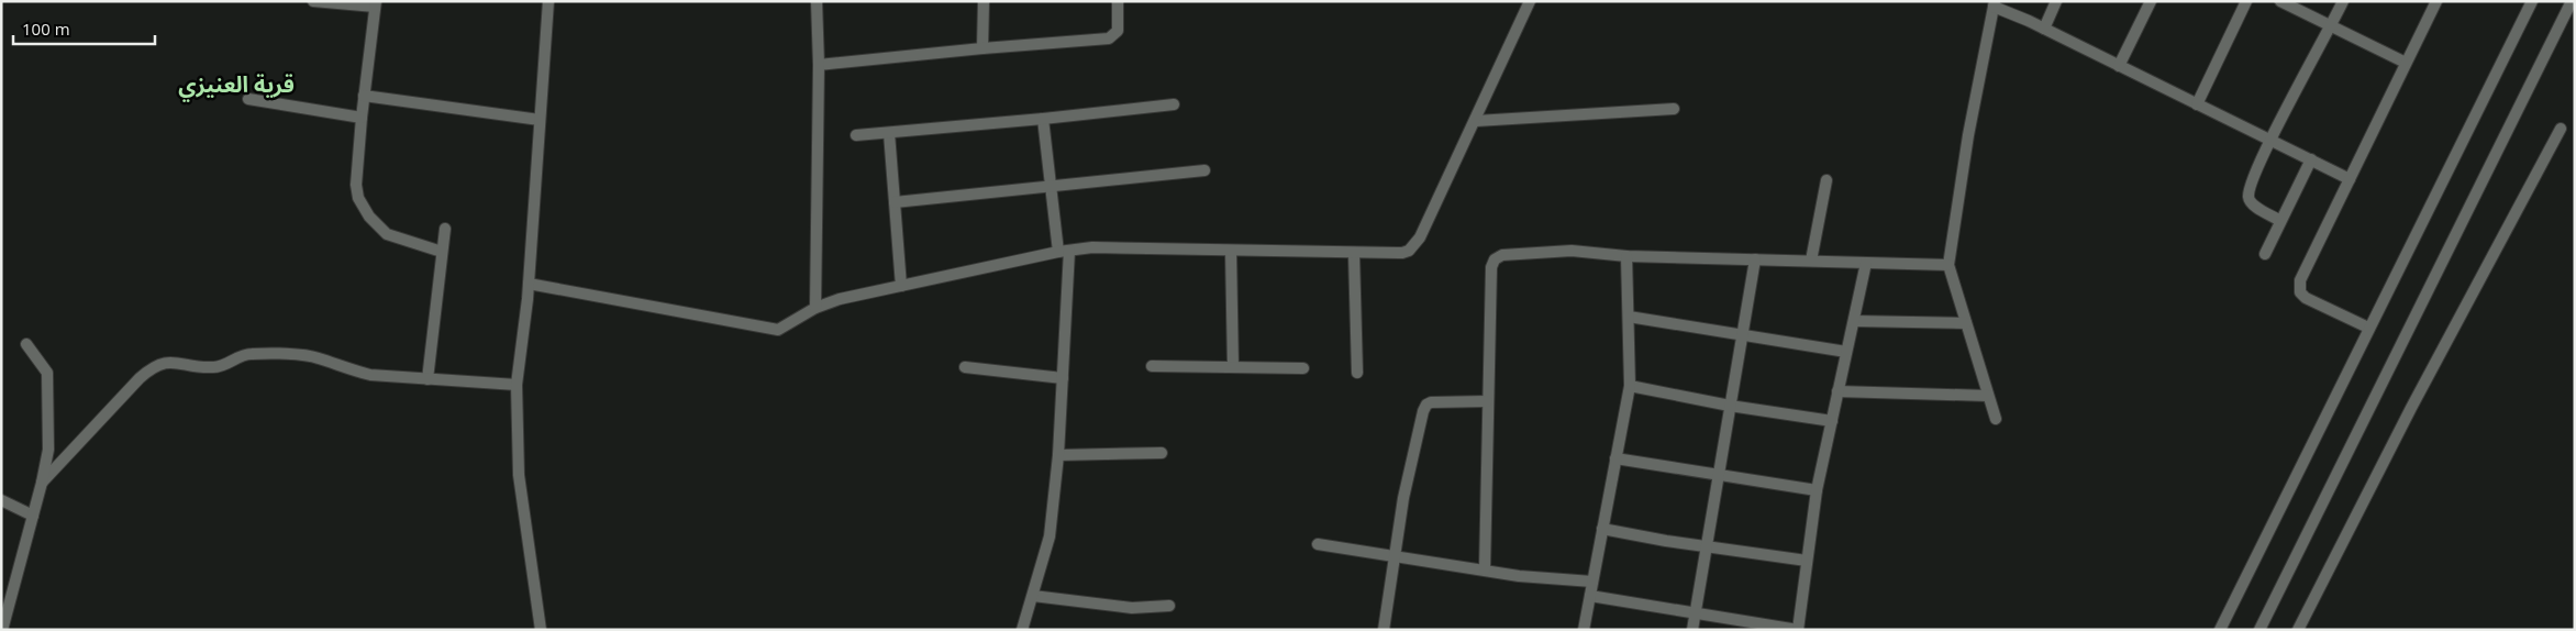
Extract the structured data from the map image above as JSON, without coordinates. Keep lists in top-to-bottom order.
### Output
{
  "districts": ["قرية العنيزي"],
  "scale_bar": "100 m"
}
